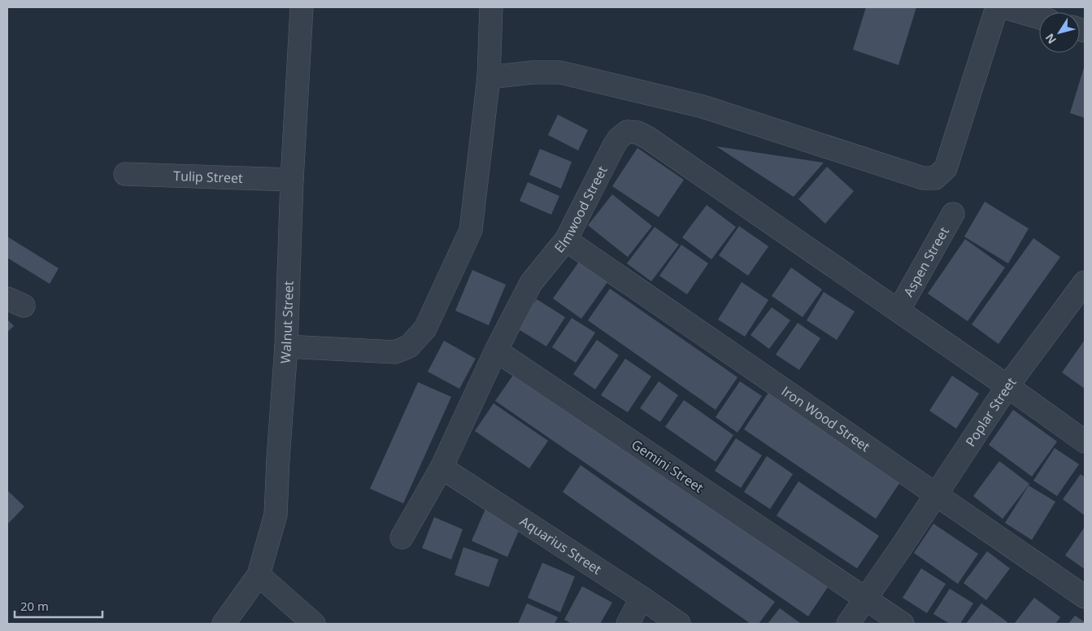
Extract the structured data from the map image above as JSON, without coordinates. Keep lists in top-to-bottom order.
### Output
{
  "streets": {
    "street": [
      "Tulip Street",
      "Elmwood Street",
      "Aspen Street",
      "Walnut Street",
      "Poplar Street",
      "Iron Wood Street",
      "Gemini Street",
      "Aquarius Street"
    ]
  },
  "crossings": [
    ["Tulip Street", "Walnut Street"],
    ["Elmwood Street", "Aspen Street"],
    ["Elmwood Street", "Iron Wood Street"],
    ["Elmwood Street", "Gemini Street"],
    ["Poplar Street", "Iron Wood Street"],
    ["Poplar Street", "Gemini Street"]
  ],
  "scale_bar": "20 m",
  "north": "bottom left"
}
